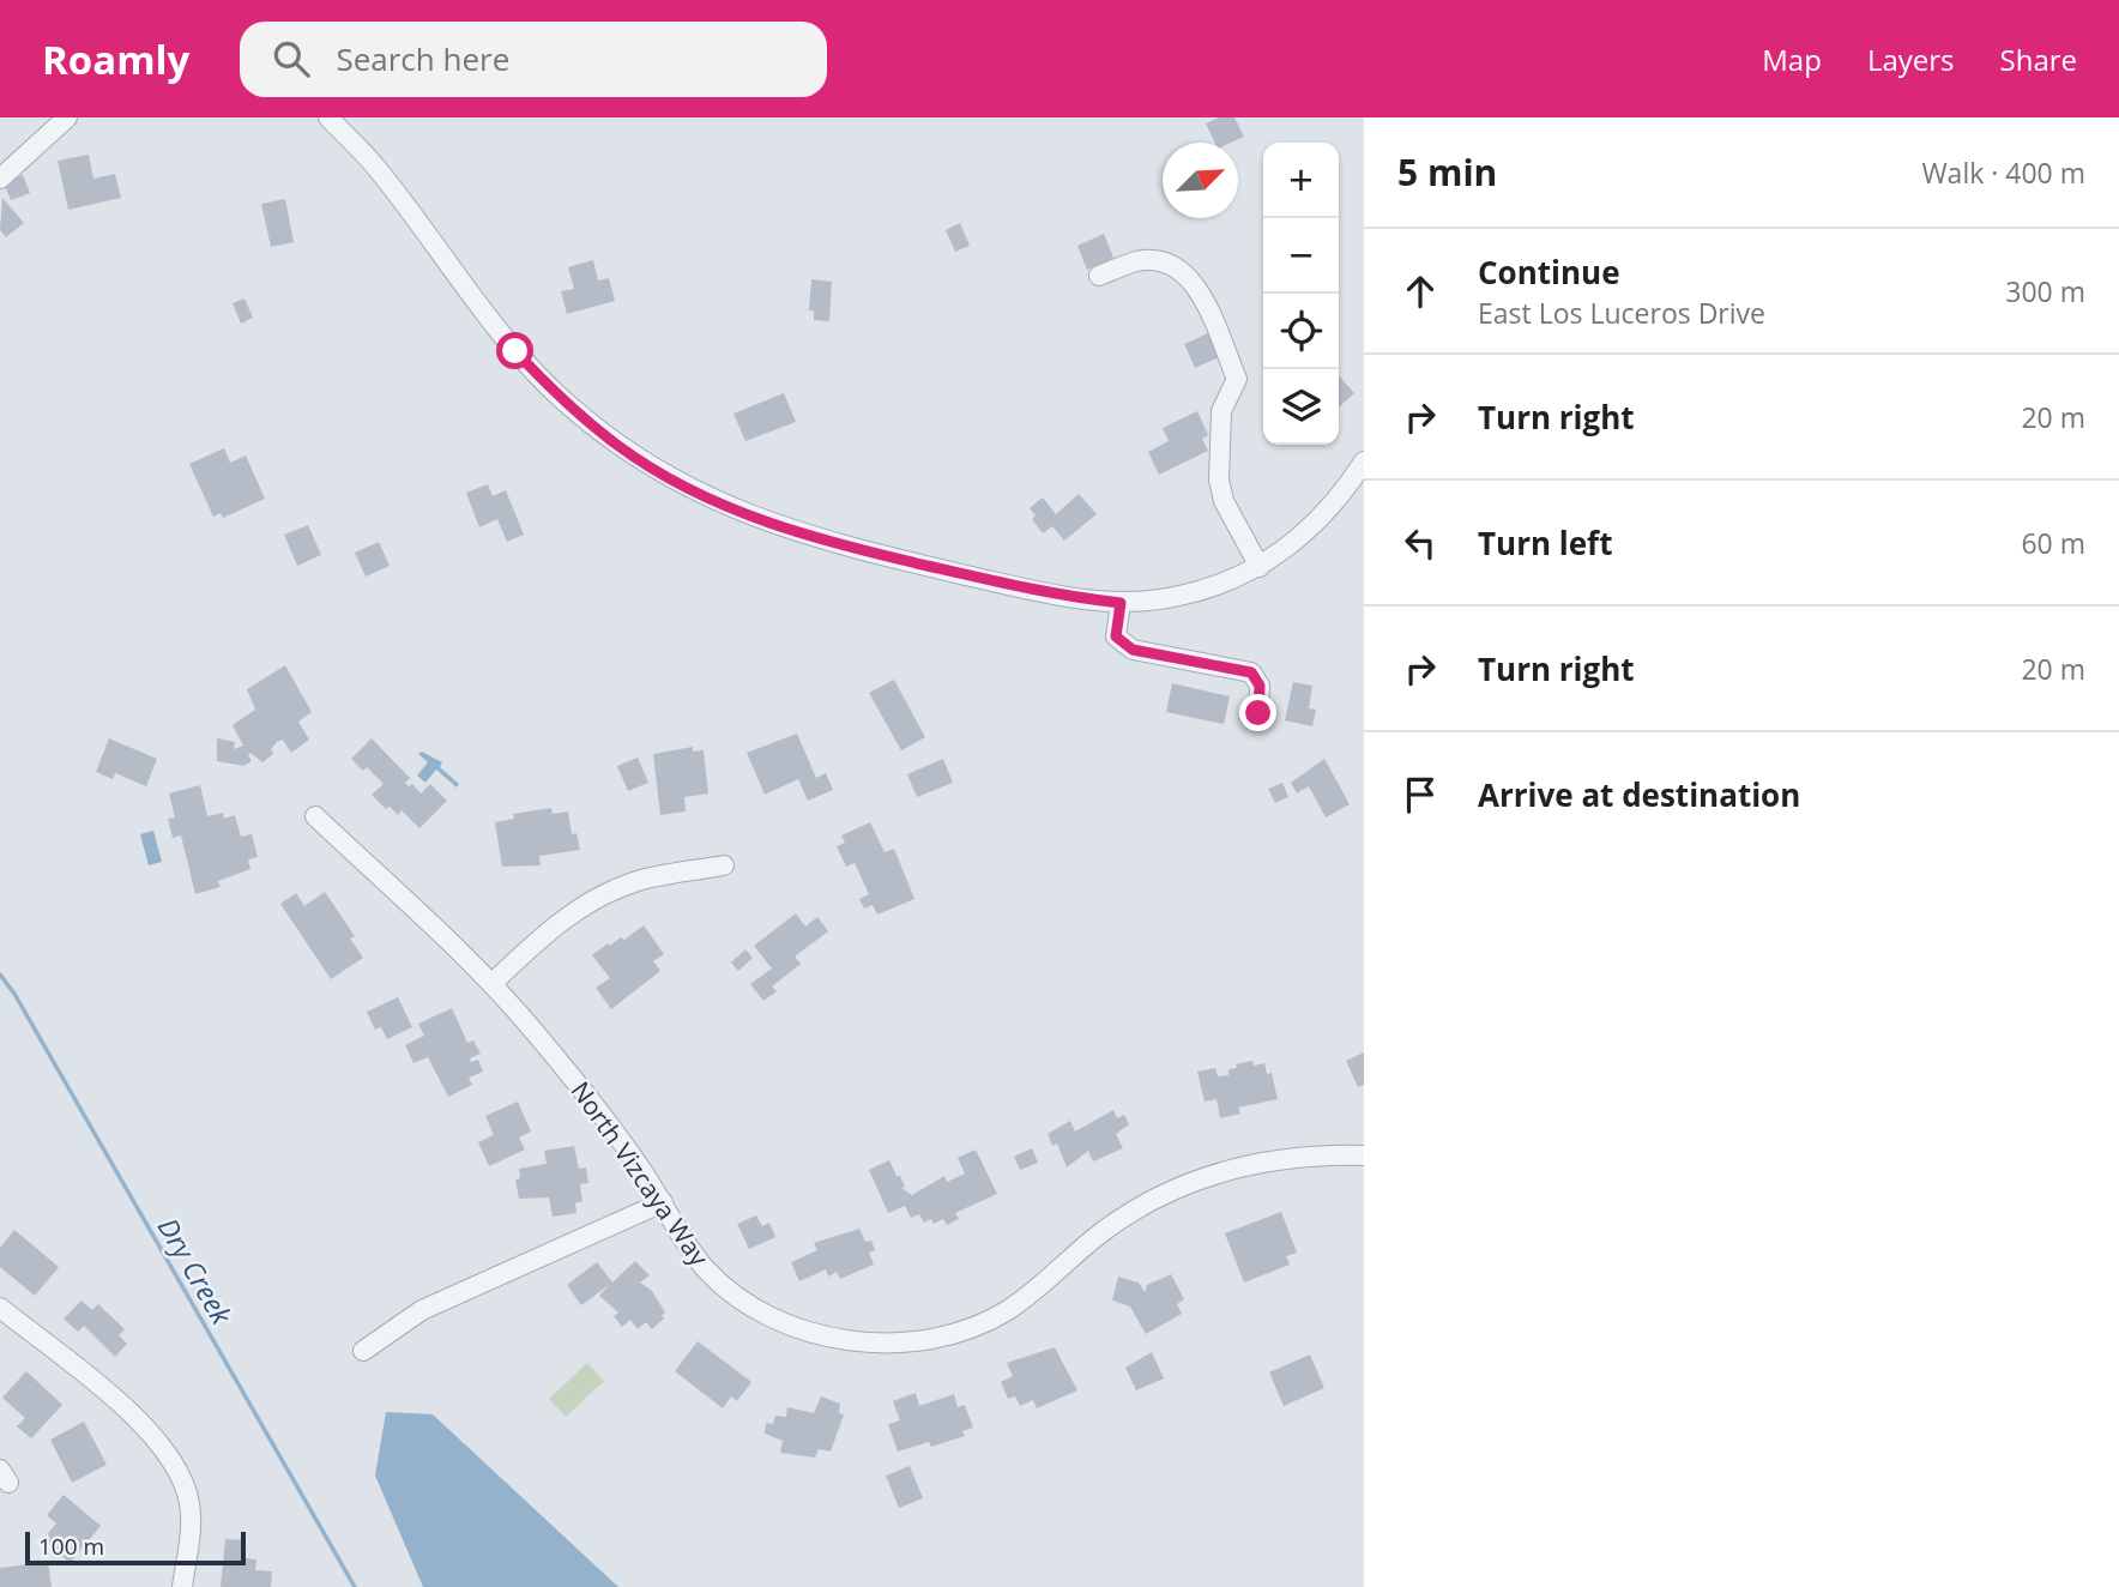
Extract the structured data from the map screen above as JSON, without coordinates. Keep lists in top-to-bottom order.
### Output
{
  "streets": {
    "street": ["North Vizcaya Way"]
  },
  "water": ["Dry Creek"],
  "scale_bar": "100 m",
  "north": "top right",
  "page": {
    "header": "Roamly",
    "search": "Search here",
    "nav": ["Map", "Layers", "Share"],
    "heading": ["5 min", "Walk · 400 m"],
    "map_buttons": ["+", "−"],
    "list": [
      ["Continue", "East Los Luceros Drive", "300 m"],
      ["Turn right", "20 m"],
      ["Turn left", "60 m"],
      ["Turn right", "20 m"],
      "Arrive at destination"
    ],
    "scale": "100 m"
  }
}
